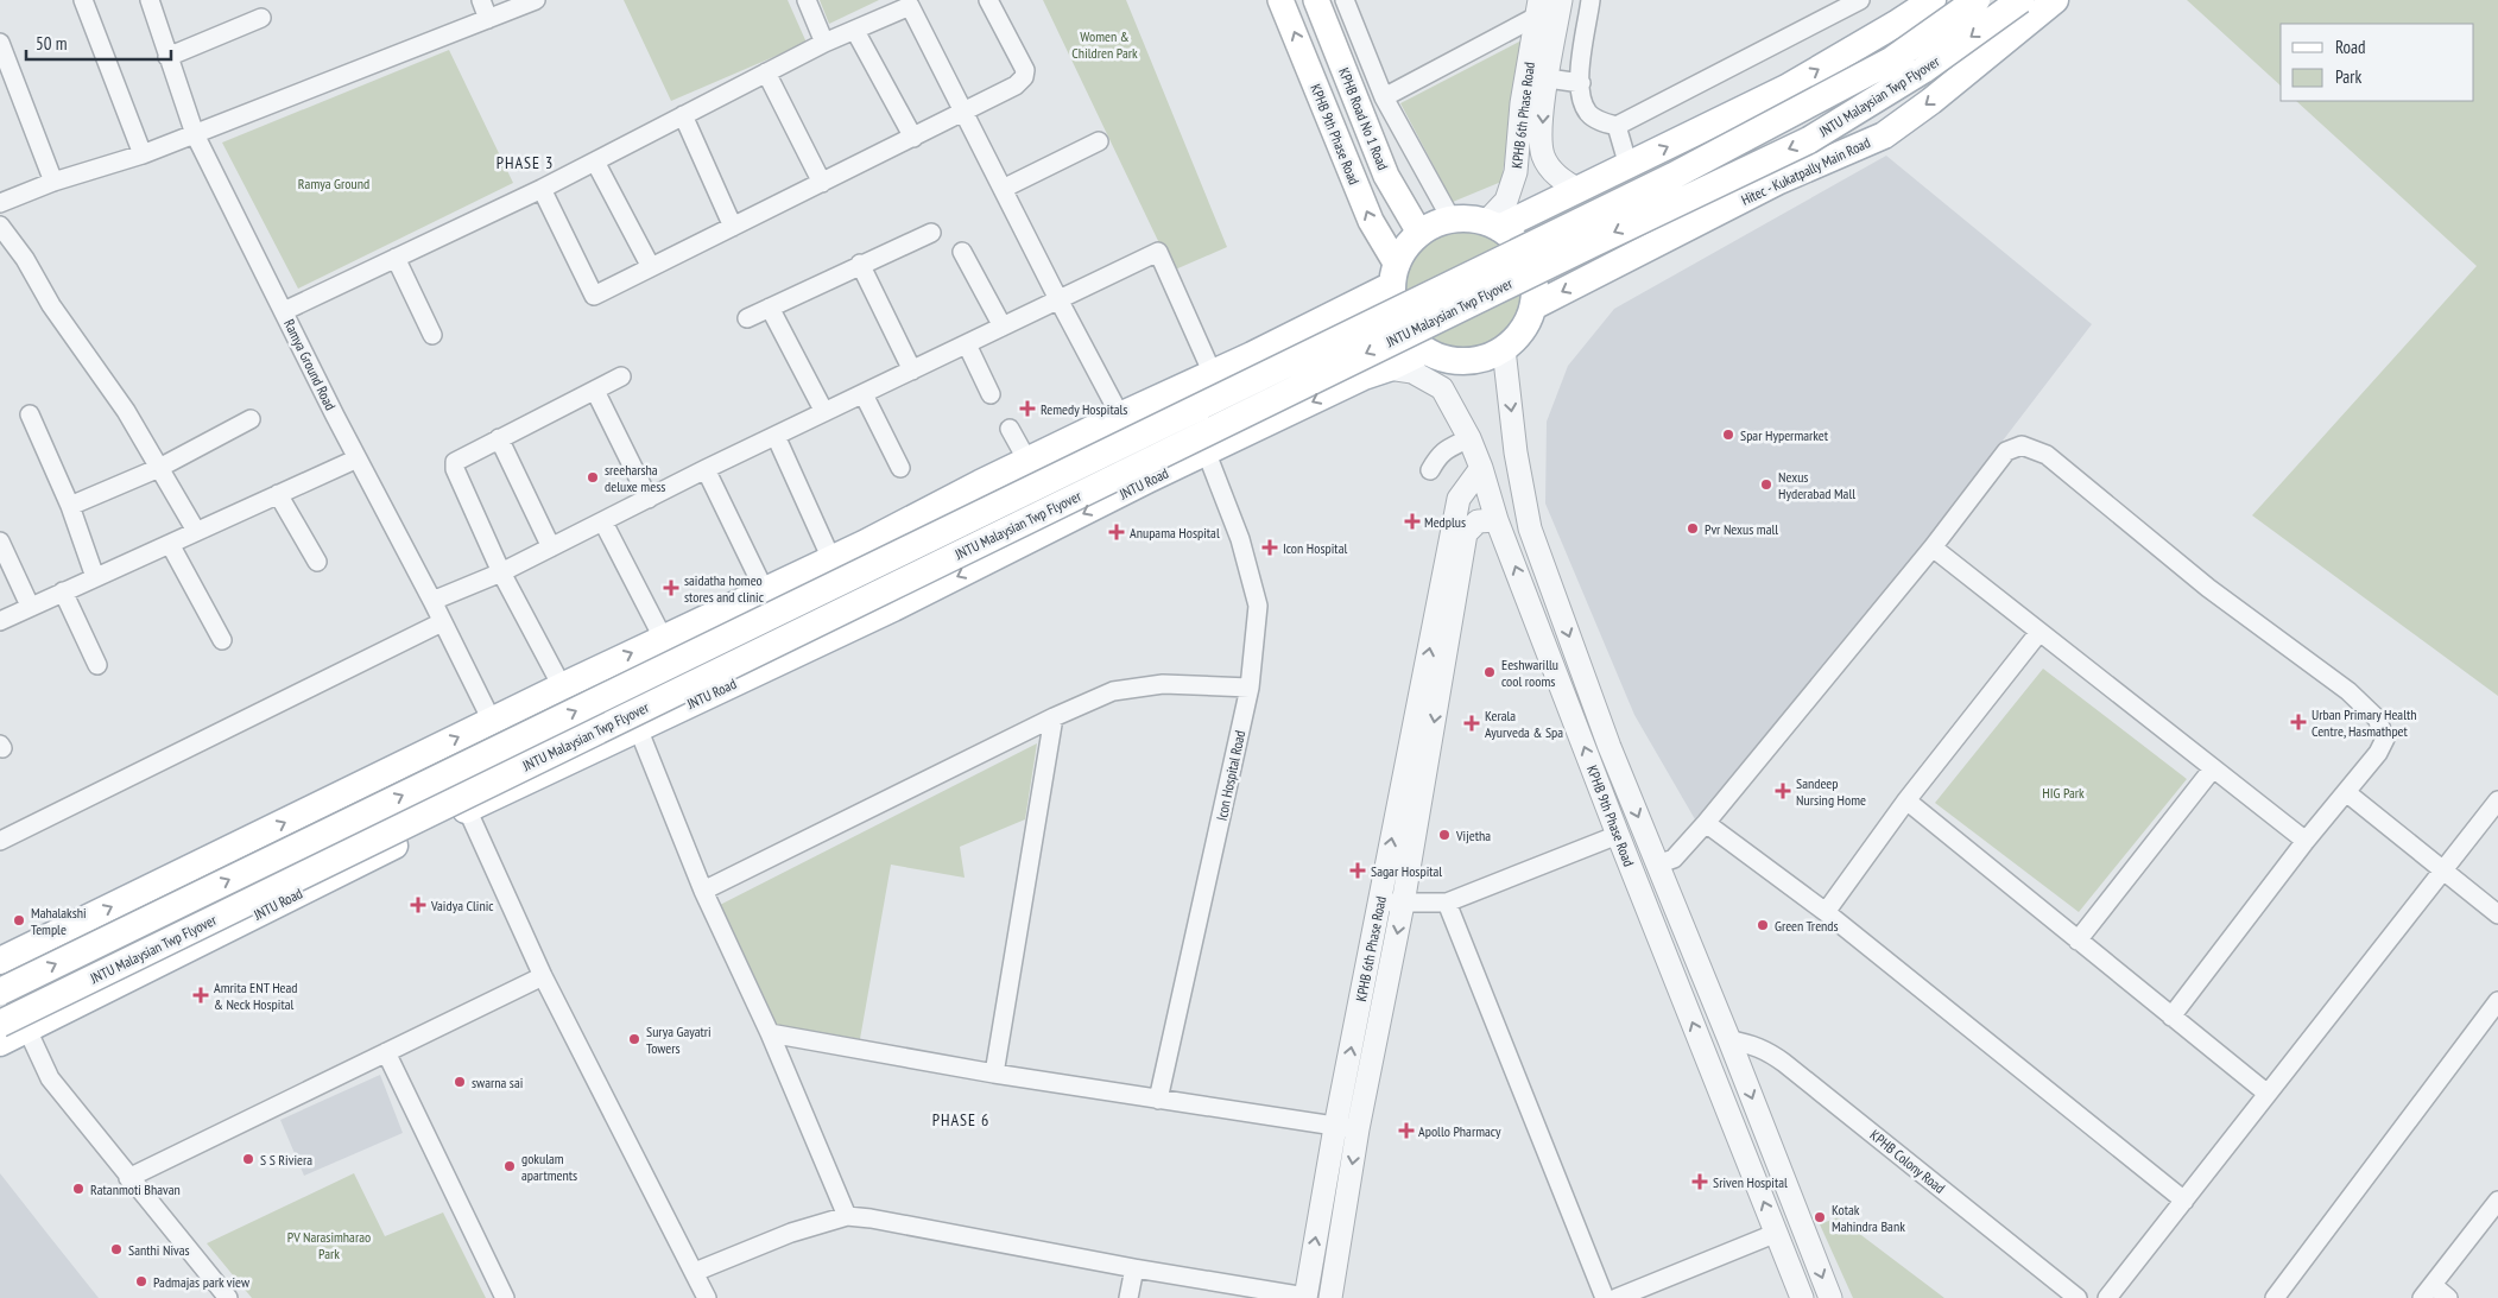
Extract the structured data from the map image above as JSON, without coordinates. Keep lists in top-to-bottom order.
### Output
{
  "streets": {
    "main road": [
      "JNTU Malaysian Twp Flyover",
      "KPHB Road No 1 Road",
      "KPHB 9th Phase Road",
      "Hitec - Kukatpally Main Road",
      "JNTU Road"
    ],
    "street": [
      "KPHB 6th Phase Road",
      "Ramya Ground Road",
      "Icon Hospital Road",
      "KPHB Colony Road"
    ]
  },
  "crossings": [
    ["KPHB 6th Phase Road", "KPHB Road No 1 Road"],
    ["KPHB 6th Phase Road", "KPHB 9th Phase Road"],
    ["KPHB 6th Phase Road", "Hitec - Kukatpally Main Road"],
    ["KPHB 6th Phase Road", "JNTU Road"],
    ["KPHB Road No 1 Road", "KPHB 9th Phase Road"],
    ["KPHB Road No 1 Road", "Hitec - Kukatpally Main Road"],
    ["KPHB Road No 1 Road", "JNTU Road"],
    ["KPHB 9th Phase Road", "Hitec - Kukatpally Main Road"],
    ["KPHB 9th Phase Road", "JNTU Road"],
    ["KPHB 9th Phase Road", "KPHB Colony Road"],
    ["Hitec - Kukatpally Main Road", "JNTU Road"],
    ["JNTU Road", "Icon Hospital Road"]
  ],
  "districts": ["PHASE 3", "PHASE 6"],
  "parks": [
    "Women & Children Park",
    "Ramya Ground",
    "HIG Park",
    "PV Narasimharao Park"
  ],
  "places": {
    "health": [
      "Remedy Hospitals",
      "Medplus",
      "Anupama Hospital",
      "Icon Hospital",
      "saidatha homeo stores and clinic",
      "Urban Primary Health Centre, Hasmathpet",
      "Kerala Ayurveda & Spa",
      "Sandeep Nursing Home",
      "Sagar Hospital",
      "Vaidya Clinic",
      "Amrita ENT Head & Neck Hospital",
      "Apollo Pharmacy",
      "Sriven Hospital"
    ],
    "other": [
      "Spar Hypermarket",
      "sreeharsha deluxe mess",
      "Nexus Hyderabad Mall",
      "Pvr Nexus mall",
      "Eeshwarillu cool rooms",
      "Vijetha",
      "Mahalakshi Temple",
      "Green Trends",
      "Surya Gayatri Towers",
      "swarna sai",
      "S S Riviera",
      "gokulam apartments",
      "Ratanmoti Bhavan",
      "Kotak Mahindra Bank",
      "Santhi Nivas",
      "Padmajas park view"
    ]
  },
  "legend": ["Road", "Park"],
  "scale_bar": "50 m"
}
